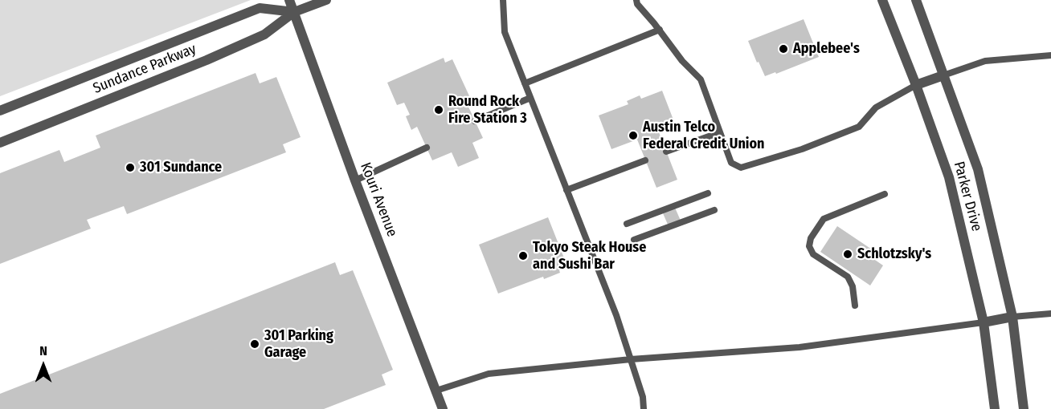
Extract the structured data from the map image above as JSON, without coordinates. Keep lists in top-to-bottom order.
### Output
{
  "streets": {
    "street": ["Sundance Parkway", "Parker Drive", "Kouri Avenue"]
  },
  "crossings": [
    ["Sundance Parkway", "Kouri Avenue"]
  ],
  "places": [
    "Applebee's",
    "Round Rock Fire Station 3",
    "Austin Telco Federal Credit Union",
    "301 Sundance",
    "Schlotzsky's",
    "Tokyo Steak House and Sushi Bar",
    "301 Parking Garage"
  ],
  "north": "top"
}
